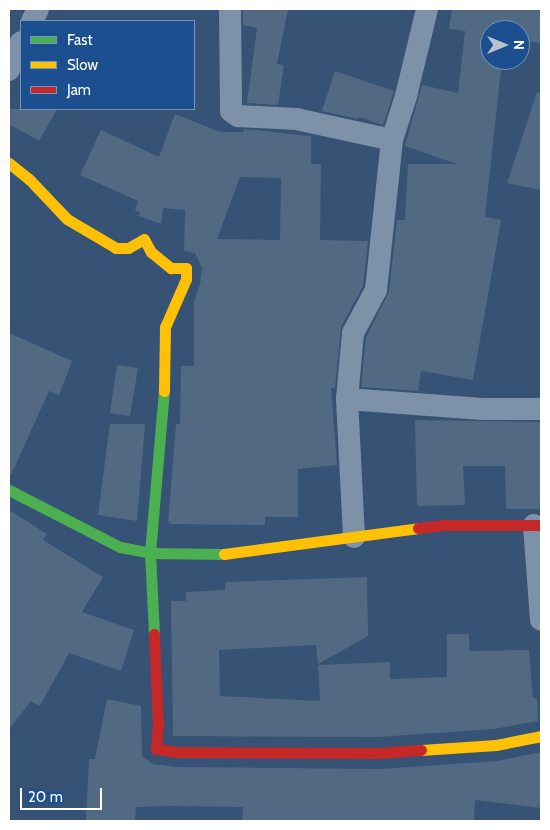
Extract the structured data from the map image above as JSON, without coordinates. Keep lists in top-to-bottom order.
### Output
{
  "legend": ["Fast", "Slow", "Jam"],
  "scale_bar": "20 m",
  "north": "right"
}
